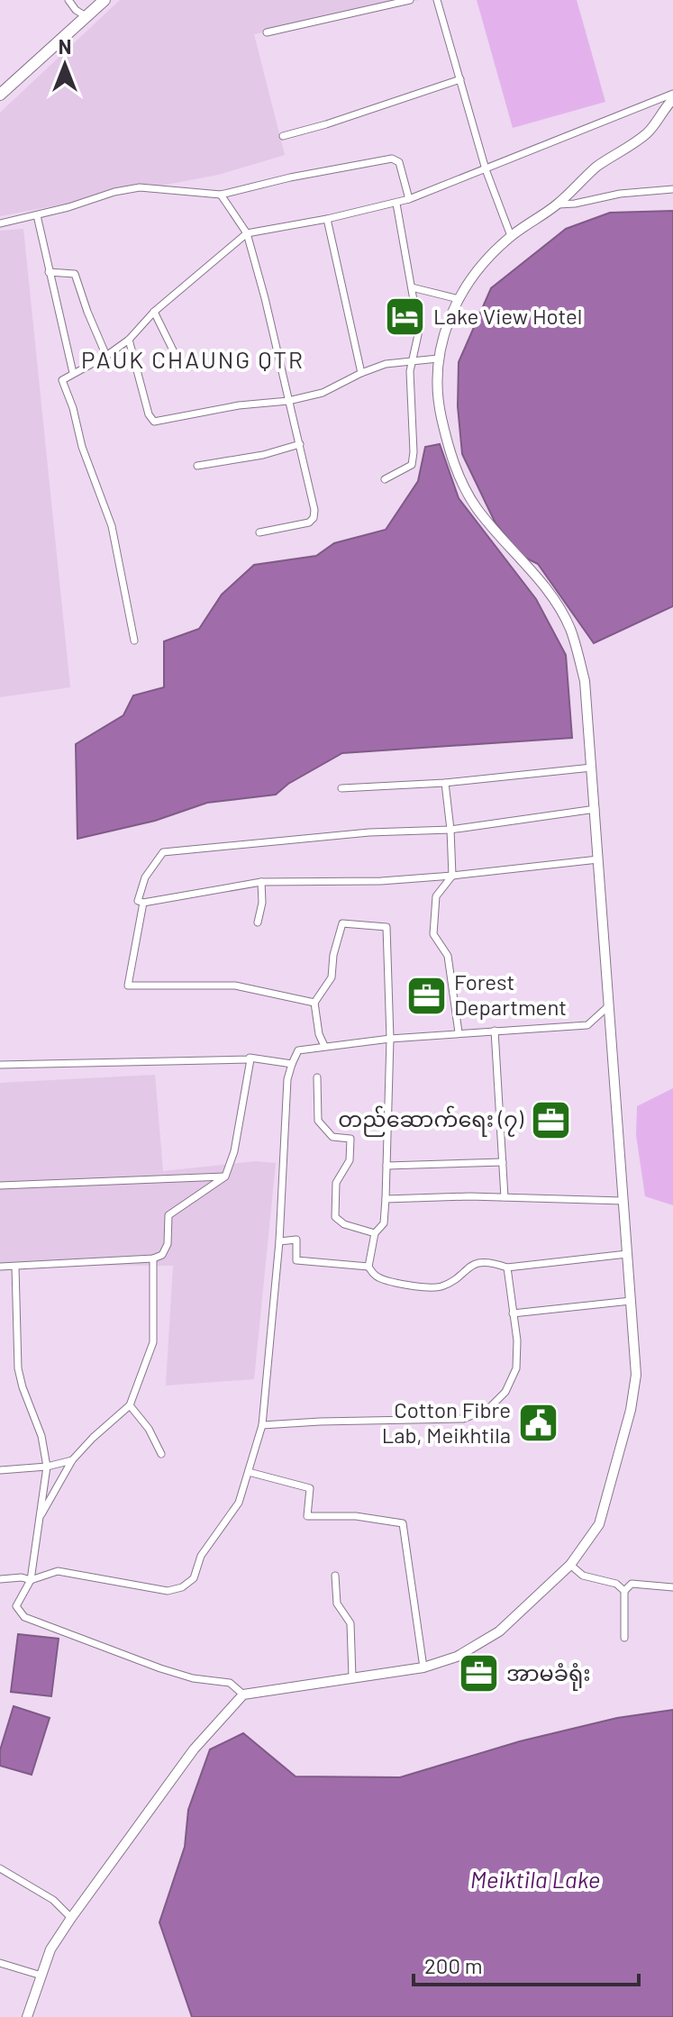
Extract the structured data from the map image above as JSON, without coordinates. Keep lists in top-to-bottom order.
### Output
{
  "districts": ["PAUK CHAUNG QTR"],
  "water": ["Meiktila Lake"],
  "places": {
    "hotel": ["Lake View Hotel"],
    "office": ["Forest Department", "တည်ဆောက်ရေး (၇)", "အာမခံရုံး"],
    "public building": ["Cotton Fibre Lab, Meikhtila"]
  },
  "scale_bar": "200 m",
  "north": "top"
}
